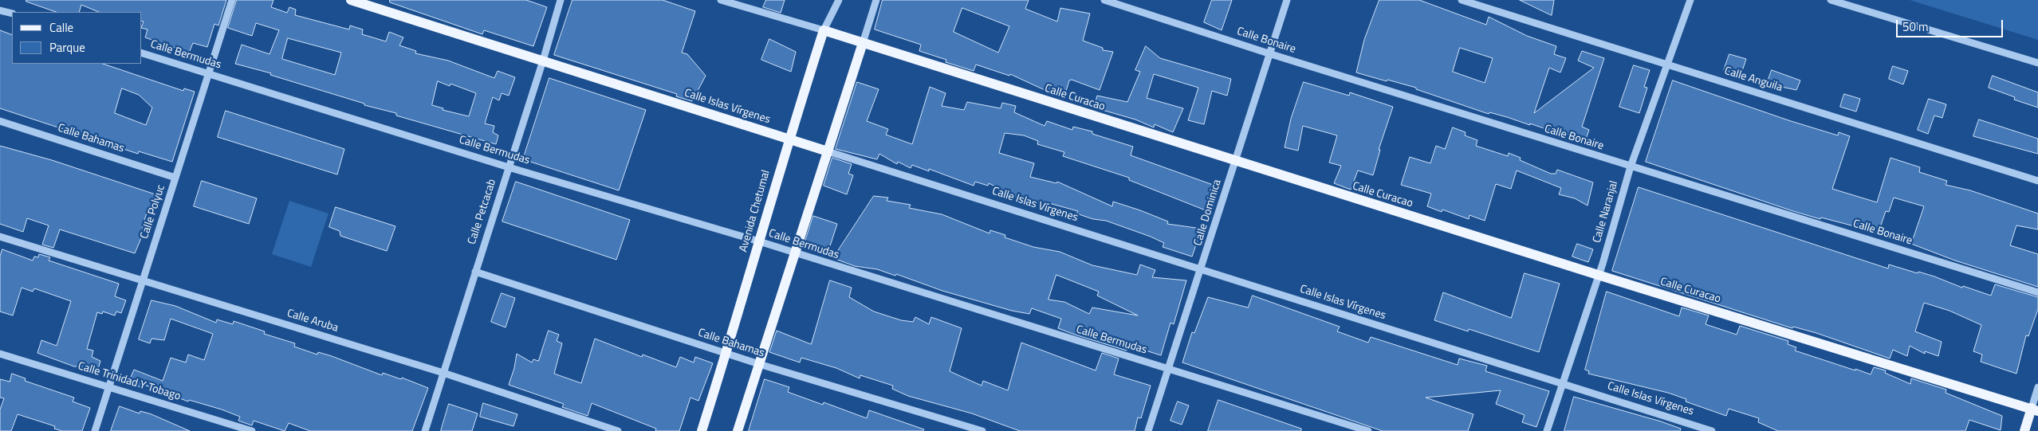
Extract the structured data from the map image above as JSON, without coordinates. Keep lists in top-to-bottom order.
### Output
{
  "streets": {
    "main road": ["Calle Curacao", "Calle Islas Vírgenes", "Avenida Chetumal"],
    "street": [
      "Calle Bonaire",
      "Calle Bermudas",
      "Calle Anguila",
      "Calle Bahamas",
      "Calle Polyuc",
      "Calle Petcacab",
      "Calle Naranjal",
      "Calle Dominica",
      "Calle Aruba",
      "Calle Trinidad Y Tobago"
    ]
  },
  "crossings": [
    ["Calle Bonaire", "Calle Naranjal"],
    ["Calle Bonaire", "Calle Dominica"],
    ["Calle Bermudas", "Avenida Chetumal"],
    ["Calle Bermudas", "Calle Polyuc"],
    ["Calle Bermudas", "Calle Petcacab"],
    ["Calle Bermudas", "Calle Dominica"],
    ["Calle Anguila", "Calle Naranjal"],
    ["Calle Curacao", "Avenida Chetumal"],
    ["Calle Curacao", "Calle Naranjal"],
    ["Calle Curacao", "Calle Dominica"],
    ["Calle Islas Vírgenes", "Avenida Chetumal"],
    ["Calle Islas Vírgenes", "Calle Petcacab"],
    ["Calle Islas Vírgenes", "Calle Naranjal"],
    ["Calle Islas Vírgenes", "Calle Dominica"],
    ["Calle Bahamas", "Avenida Chetumal"],
    ["Calle Bahamas", "Calle Polyuc"],
    ["Calle Bahamas", "Calle Petcacab"],
    ["Calle Polyuc", "Calle Aruba"],
    ["Calle Polyuc", "Calle Trinidad Y Tobago"],
    ["Calle Petcacab", "Calle Aruba"]
  ],
  "legend": ["Calle", "Parque"],
  "scale_bar": "50 m"
}
